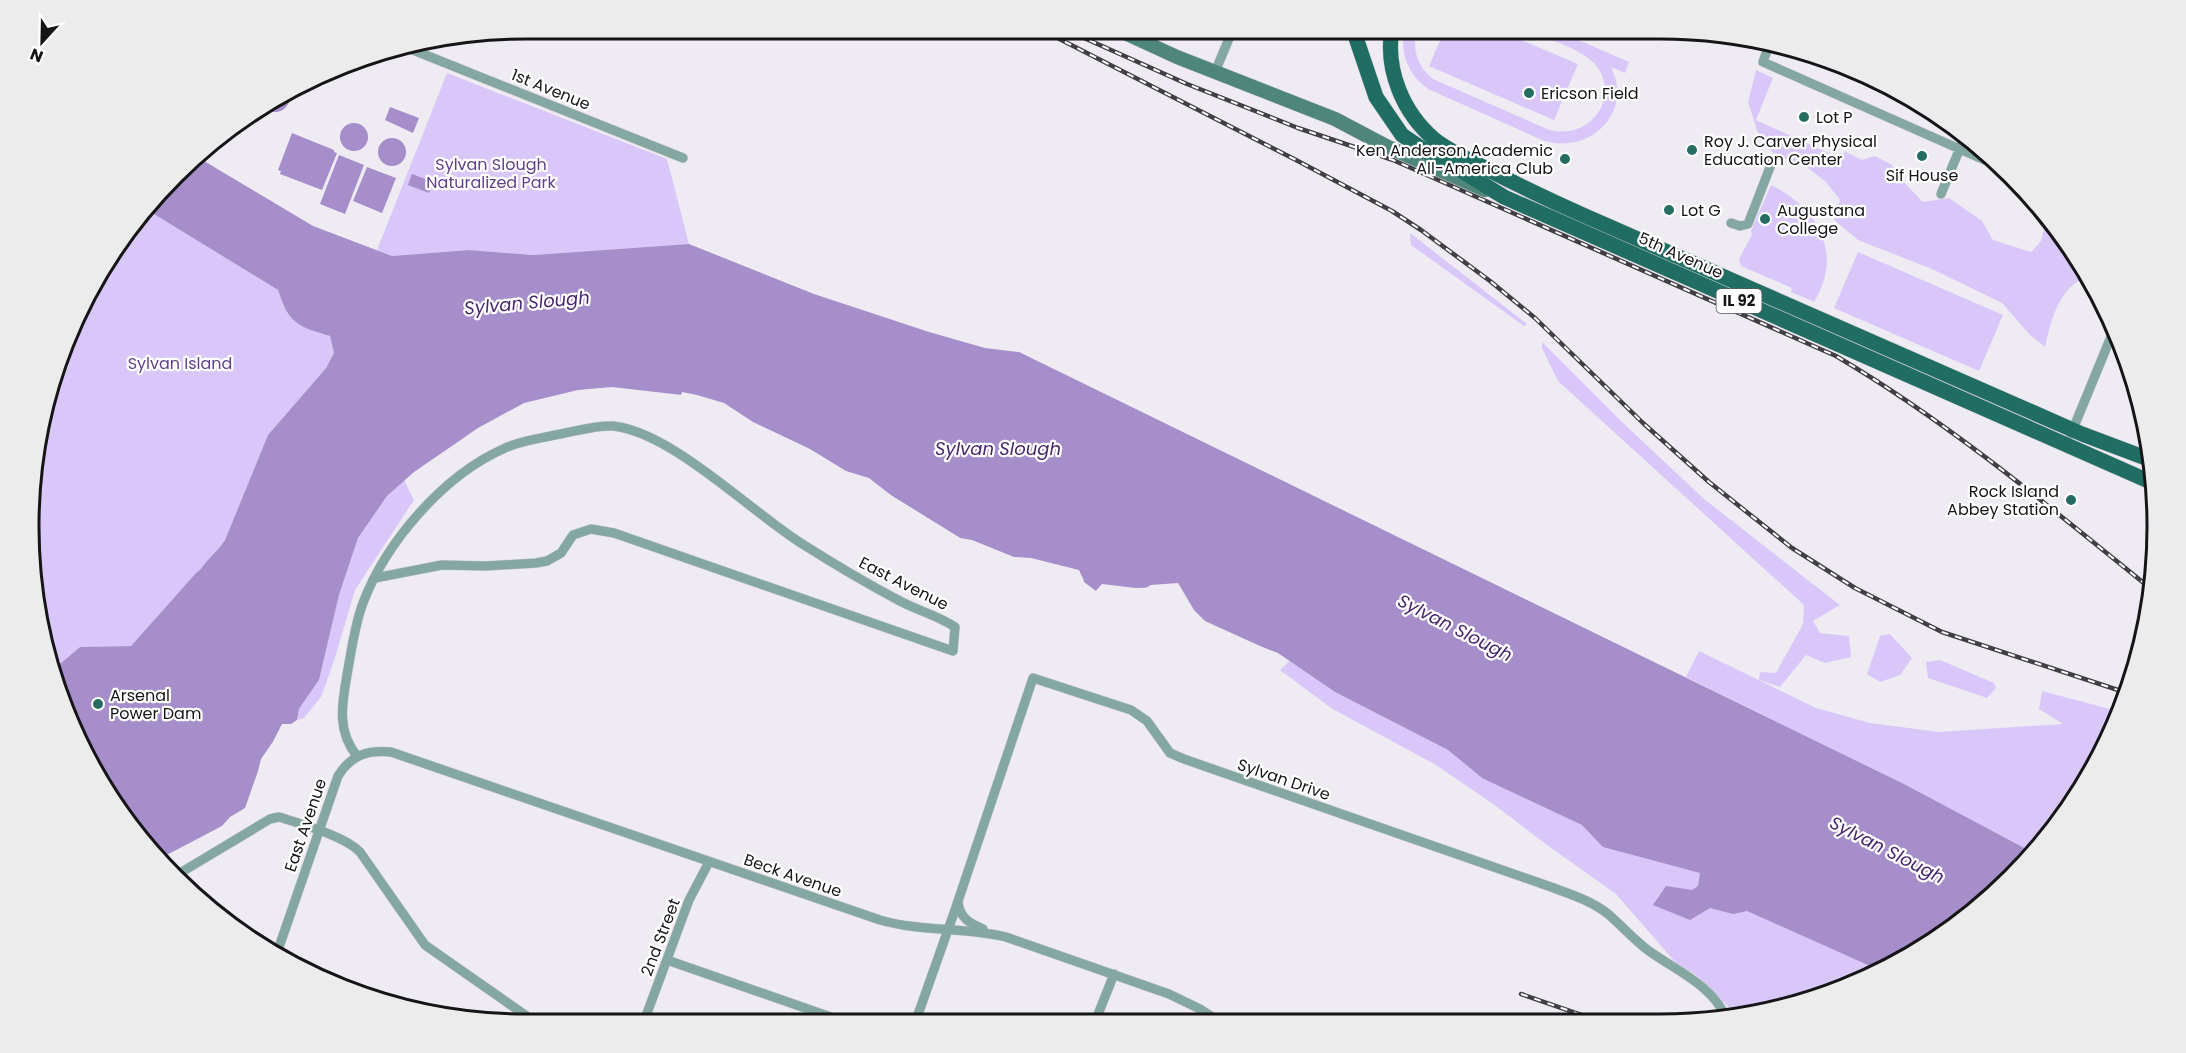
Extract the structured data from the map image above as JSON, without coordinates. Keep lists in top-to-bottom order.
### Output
{
  "streets": {
    "main road": ["5th Avenue", "IL 92"],
    "street": [
      "1st Avenue",
      "East Avenue",
      "Sylvan Drive",
      "Beck Avenue",
      "2nd Street"
    ]
  },
  "crossings": [
    ["5th Avenue", "IL 92"],
    ["East Avenue", "Beck Avenue"],
    ["Sylvan Drive", "Beck Avenue"],
    ["Beck Avenue", "2nd Street"]
  ],
  "water": ["Sylvan Slough"],
  "parks": ["Sylvan Slough Naturalized Park", "Sylvan Island"],
  "places": [
    "Ericson Field",
    "Lot P",
    "Roy J. Carver Physical Education Center",
    "Sif House",
    "Ken Anderson Academic All-America Club",
    "Lot G",
    "Augustana College",
    "Rock Island Abbey Station",
    "Arsenal Power Dam"
  ],
  "north": "bottom"
}
